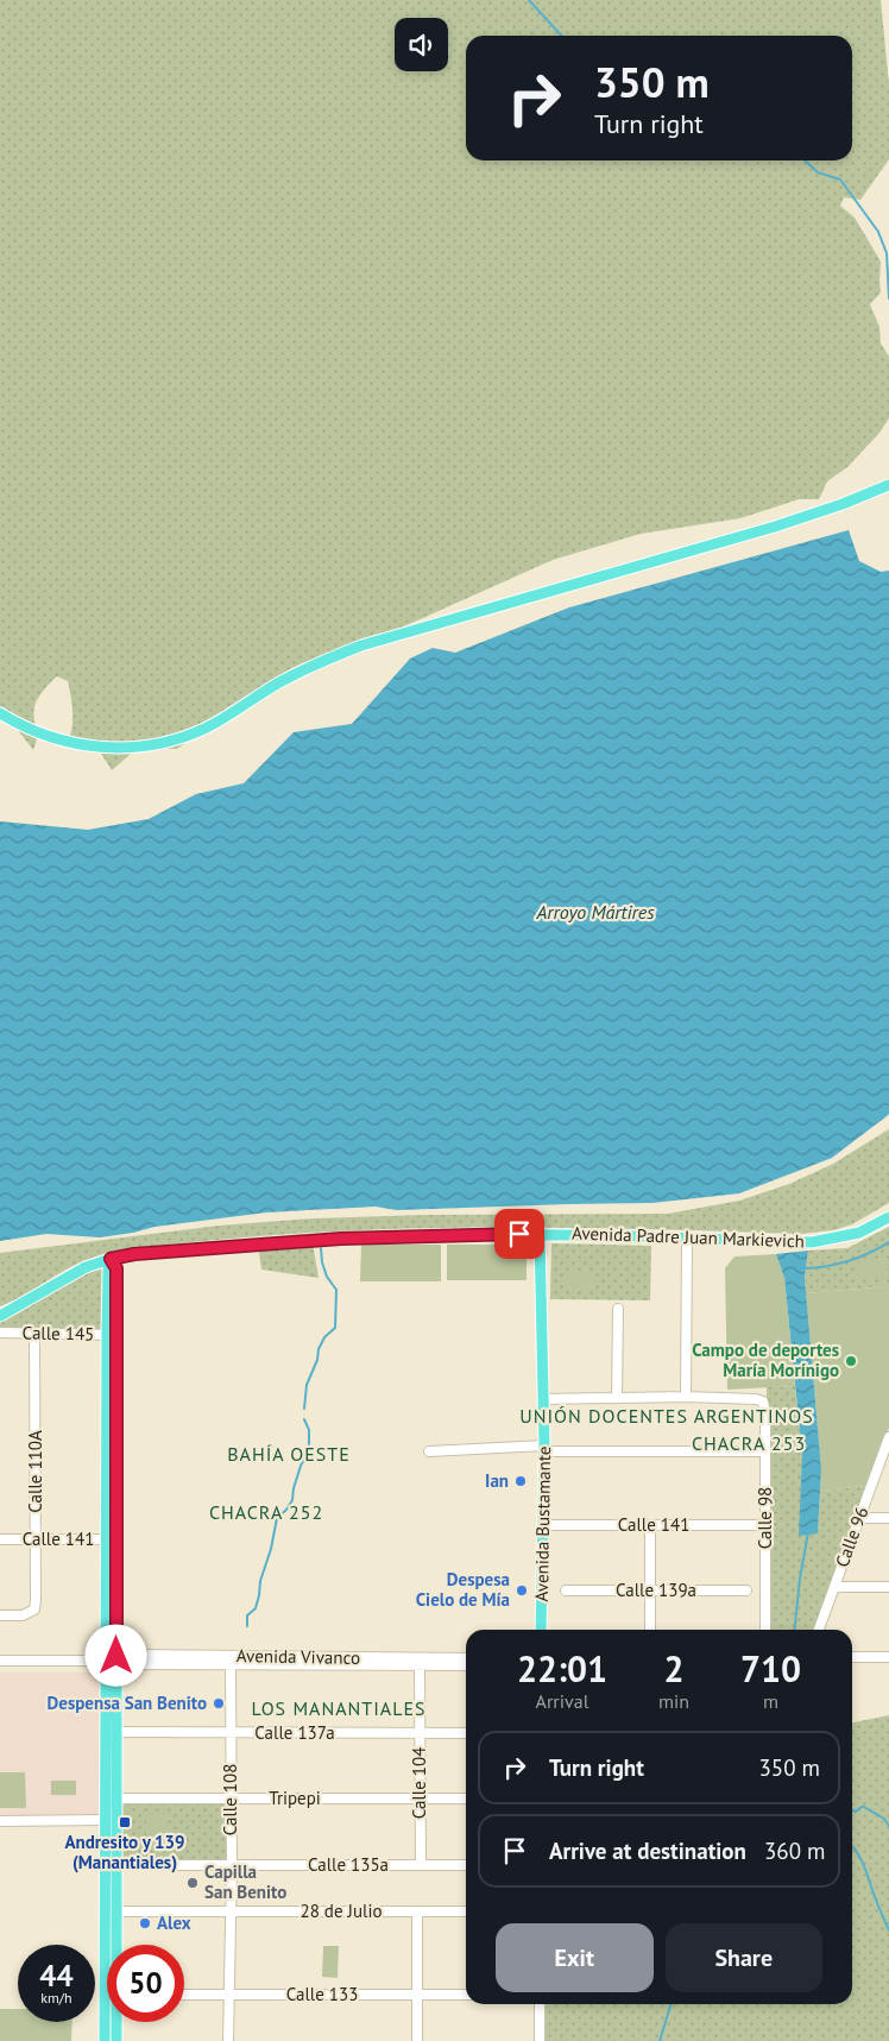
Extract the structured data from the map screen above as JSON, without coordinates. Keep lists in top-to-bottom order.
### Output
{
  "streets": {
    "main road": ["Avenida Padre Juan Markievich", "Avenida Bustamante"],
    "street": [
      "Calle 145",
      "Calle 110A",
      "Calle 98",
      "Calle 141",
      "Calle 96",
      "Calle 139a",
      "Avenida Vivanco",
      "Calle 137a",
      "Calle 104",
      "Tripepi",
      "Calle 108",
      "Calle 135a",
      "28 de Julio",
      "Calle 133"
    ]
  },
  "crossings": [
    ["Avenida Padre Juan Markievich", "Avenida Bustamante"],
    ["Calle 145", "Calle 110A"],
    ["Calle 110A", "Calle 141"],
    ["Calle 98", "Calle 141"],
    ["Avenida Bustamante", "Calle 141"],
    ["Avenida Vivanco", "Calle 104"],
    ["Avenida Vivanco", "Calle 108"],
    ["Calle 137a", "Calle 104"],
    ["Calle 137a", "Calle 108"],
    ["Calle 104", "Tripepi"],
    ["Calle 104", "Calle 135a"],
    ["Tripepi", "Calle 108"],
    ["Calle 108", "Calle 135a"],
    ["Calle 108", "28 de Julio"],
    ["Calle 108", "Calle 133"]
  ],
  "districts": [
    "UNIÓN DOCENTES ARGENTINOS",
    "CHACRA 253",
    "BAHÍA OESTE",
    "CHACRA 252",
    "LOS MANANTIALES"
  ],
  "water": ["Arroyo Mártires"],
  "places": {
    "other": [
      "Campo de deportes María Morínigo",
      "Ian",
      "Despesa Cielo de Mía",
      "Despensa San Benito",
      "Capilla San Benito",
      "Alex"
    ],
    "transit": ["Andresito y 139 (Manantiales)"]
  },
  "page": {
    "turn": ["350 m", "Turn right"],
    "eta": [
      "22:01",
      "Arrival",
      "2",
      "min",
      "710",
      "m"
    ],
    "list": [
      {
        "name": "Turn right",
        "value": "350 m"
      },
      {
        "name": "Arrive at destination",
        "value": "360 m"
      }
    ],
    "buttons": ["Exit", "Share"],
    "speed": "44 km/h",
    "limit": "50"
  }
}
